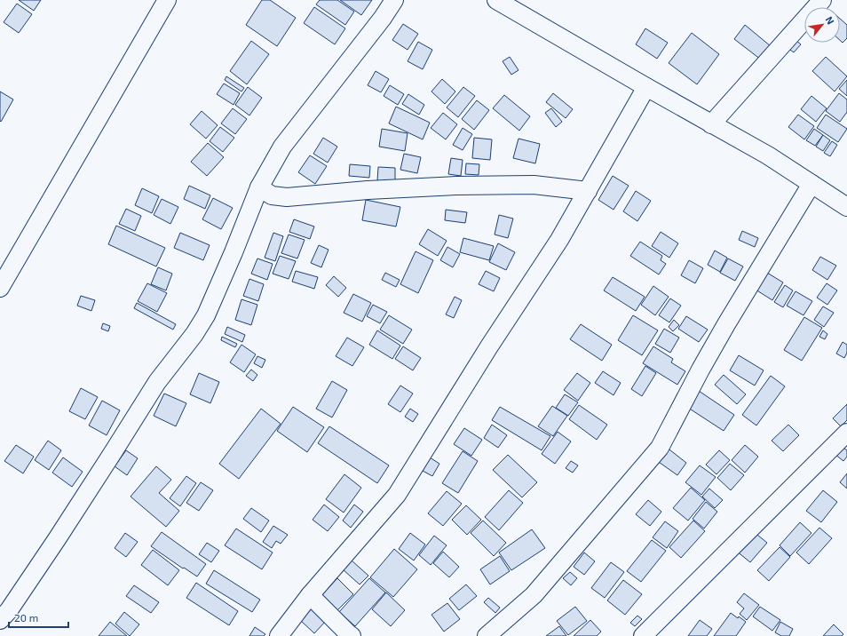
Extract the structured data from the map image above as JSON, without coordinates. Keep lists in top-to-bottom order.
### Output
{
  "scale_bar": "20 m",
  "north": "top right"
}
